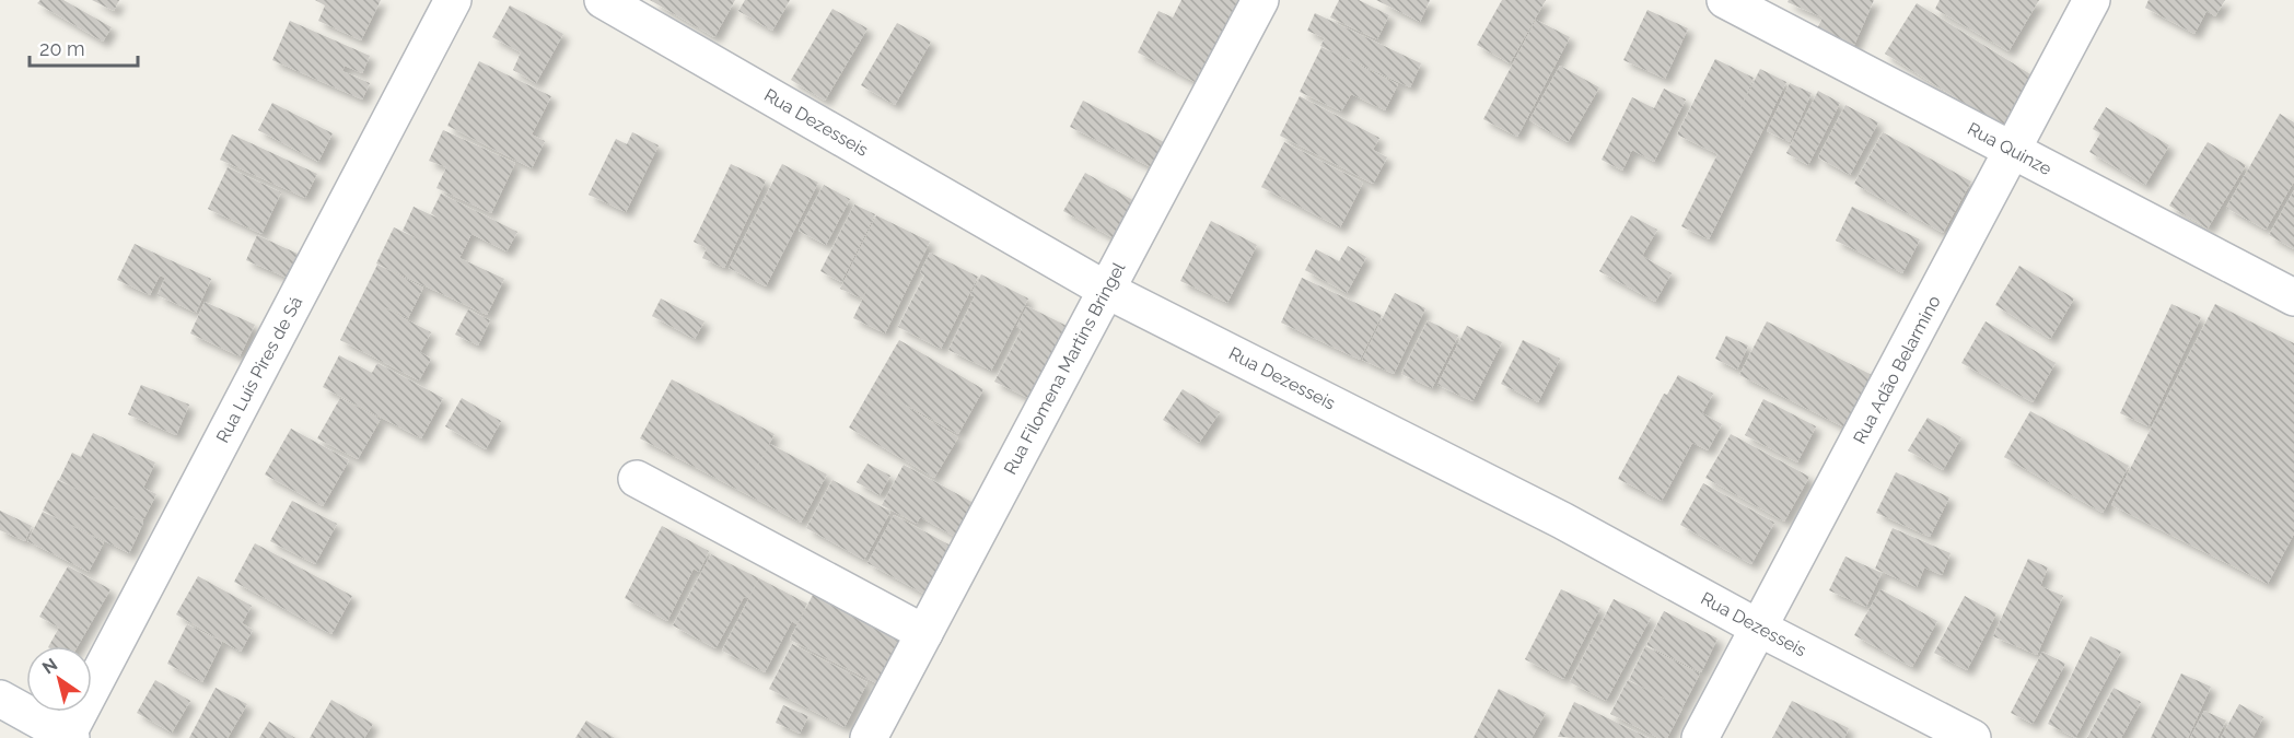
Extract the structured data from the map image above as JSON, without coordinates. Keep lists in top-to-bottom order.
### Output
{
  "streets": {
    "street": [
      "Rua Dezesseis",
      "Rua Quinze",
      "Rua Filomena Martins Bringel",
      "Rua Luís Pires de Sá",
      "Rua Adão Belarmino"
    ]
  },
  "crossings": [
    ["Rua Dezesseis", "Rua Filomena Martins Bringel"],
    ["Rua Dezesseis", "Rua Adão Belarmino"],
    ["Rua Quinze", "Rua Adão Belarmino"]
  ],
  "scale_bar": "20 m",
  "north": "top left"
}
